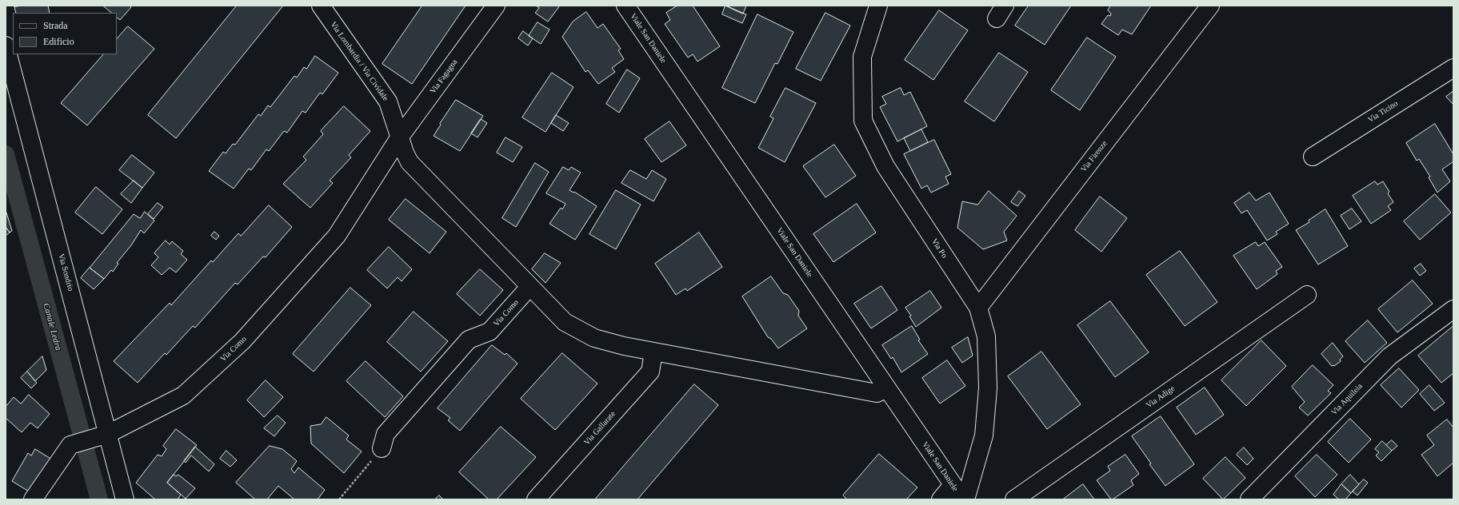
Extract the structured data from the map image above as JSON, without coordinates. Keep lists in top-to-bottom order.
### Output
{
  "streets": {
    "street": [
      "Viale San Daniele",
      "Via Lombardia / Via Cividale",
      "Via Fagagna",
      "Via Ticino",
      "Via Firenze",
      "Via Po",
      "Via Sondrio",
      "Via Como",
      "Via Adige",
      "Via Aquileia",
      "Via Gallarate"
    ]
  },
  "crossings": [
    ["Viale San Daniele", "Via Lombardia / Via Cividale"],
    ["Via Lombardia / Via Cividale", "Via Fagagna"],
    ["Via Lombardia / Via Cividale", "Via Como"],
    ["Via Lombardia / Via Cividale", "Via Gallarate"],
    ["Via Fagagna", "Via Como"],
    ["Via Firenze", "Via Po"],
    ["Via Sondrio", "Via Como"]
  ],
  "water": ["Canale Ledra"],
  "legend": ["Strada", "Edificio"]
}
